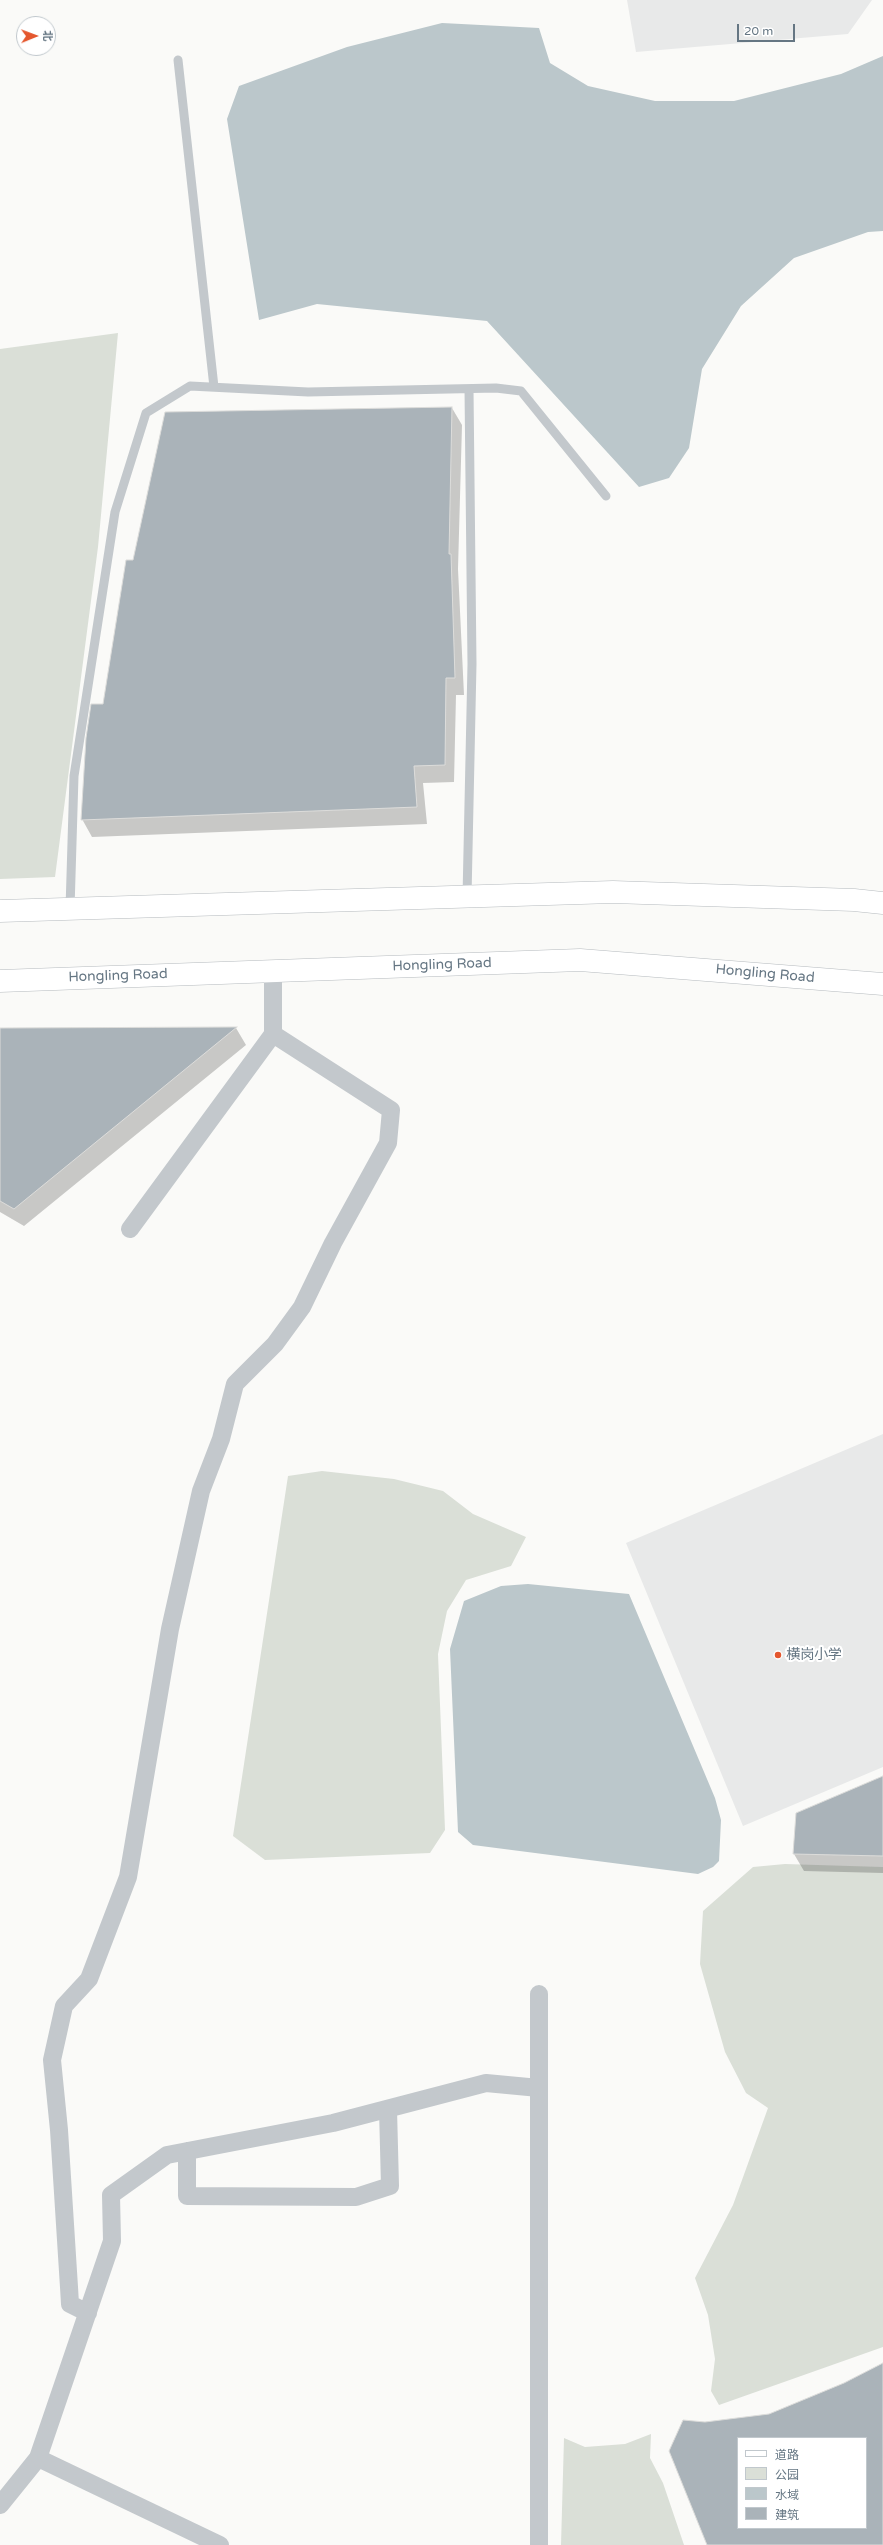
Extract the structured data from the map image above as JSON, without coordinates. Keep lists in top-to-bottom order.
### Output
{
  "streets": {
    "main road": ["Hongling Road"]
  },
  "places": ["横岗小学"],
  "legend": [
    "道路",
    "公园",
    "水域",
    "建筑"
  ],
  "scale_bar": "20 m",
  "north": "right"
}
